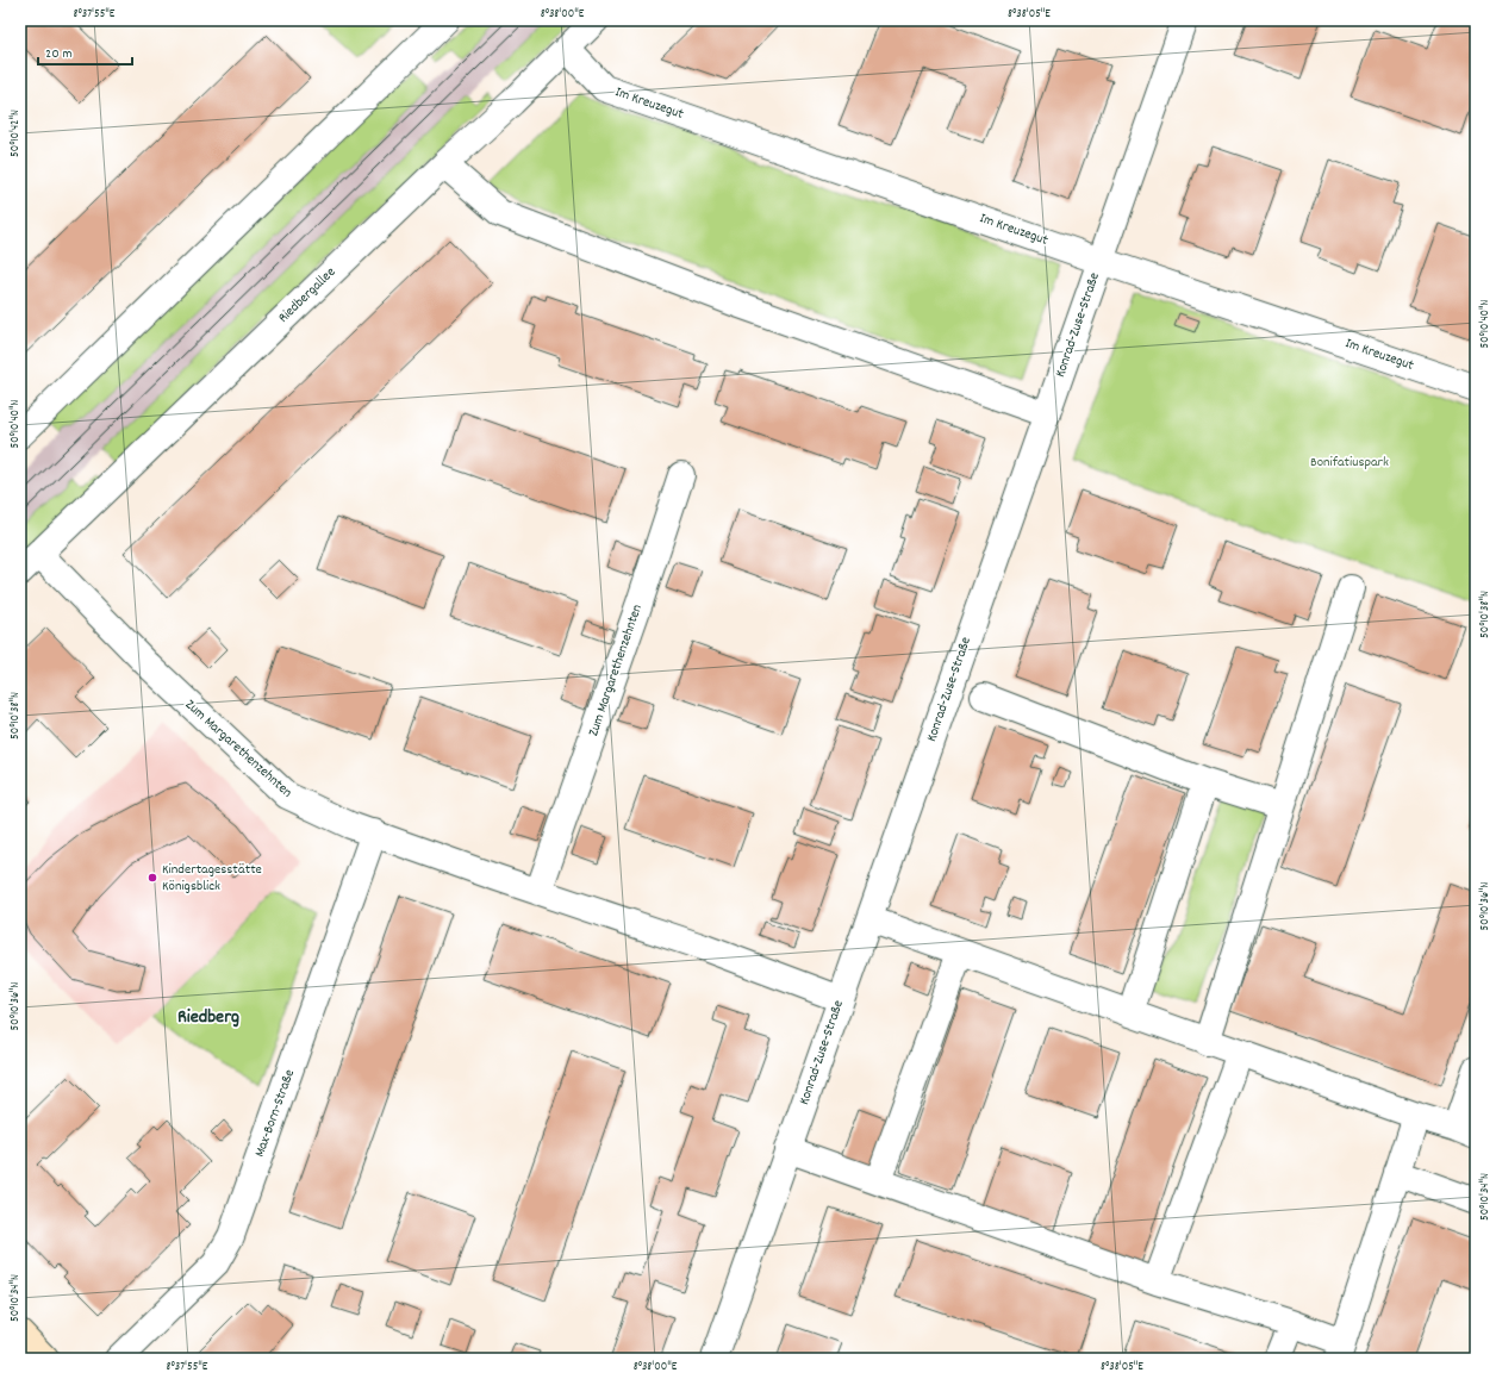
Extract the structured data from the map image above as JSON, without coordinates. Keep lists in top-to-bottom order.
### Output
{
  "streets": {
    "street": [
      "Im Kreuzegut",
      "Riedbergallee",
      "Konrad-Zuse-Straße",
      "Zum Margarethenzehnten",
      "Max-Born-Straße"
    ]
  },
  "crossings": [
    ["Im Kreuzegut", "Riedbergallee"],
    ["Im Kreuzegut", "Konrad-Zuse-Straße"],
    ["Riedbergallee", "Zum Margarethenzehnten"],
    ["Konrad-Zuse-Straße", "Zum Margarethenzehnten"],
    ["Zum Margarethenzehnten", "Max-Born-Straße"]
  ],
  "districts": ["Riedberg"],
  "parks": ["Bonifatiuspark"],
  "places": ["Kindertagesstätte Königsblick"],
  "scale_bar": "20 m",
  "coordinates": [
    "8°37'55\"E",
    "8°38'00\"E",
    "8°38'05\"E",
    "50°10'42\"N",
    "50°10'40\"N",
    "50°10'38\"N",
    "50°10'36\"N",
    "50°10'34\"N"
  ]
}
